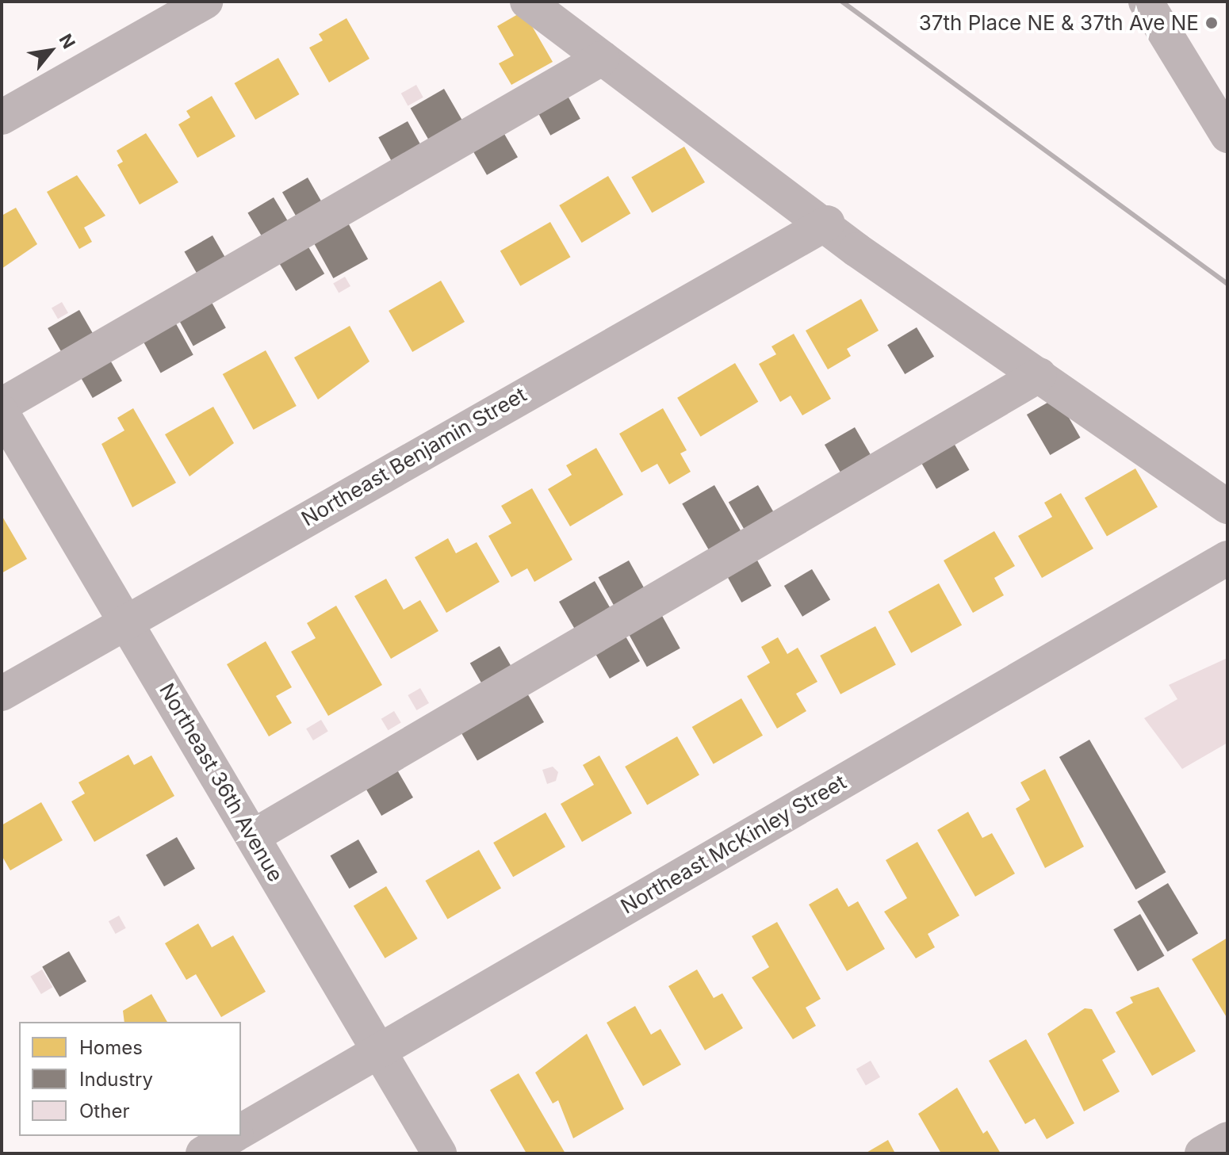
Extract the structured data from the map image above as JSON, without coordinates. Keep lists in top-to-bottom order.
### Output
{
  "streets": {
    "street": ["Northeast Benjamin Street", "Northeast 36th Avenue", "Northeast McKinley Street"]
  },
  "crossings": [
    ["Northeast Benjamin Street", "Northeast 36th Avenue"],
    ["Northeast 36th Avenue", "Northeast McKinley Street"]
  ],
  "places": ["37th Place NE & 37th Ave NE"],
  "legend": ["Homes", "Industry", "Other"],
  "north": "top right"
}
